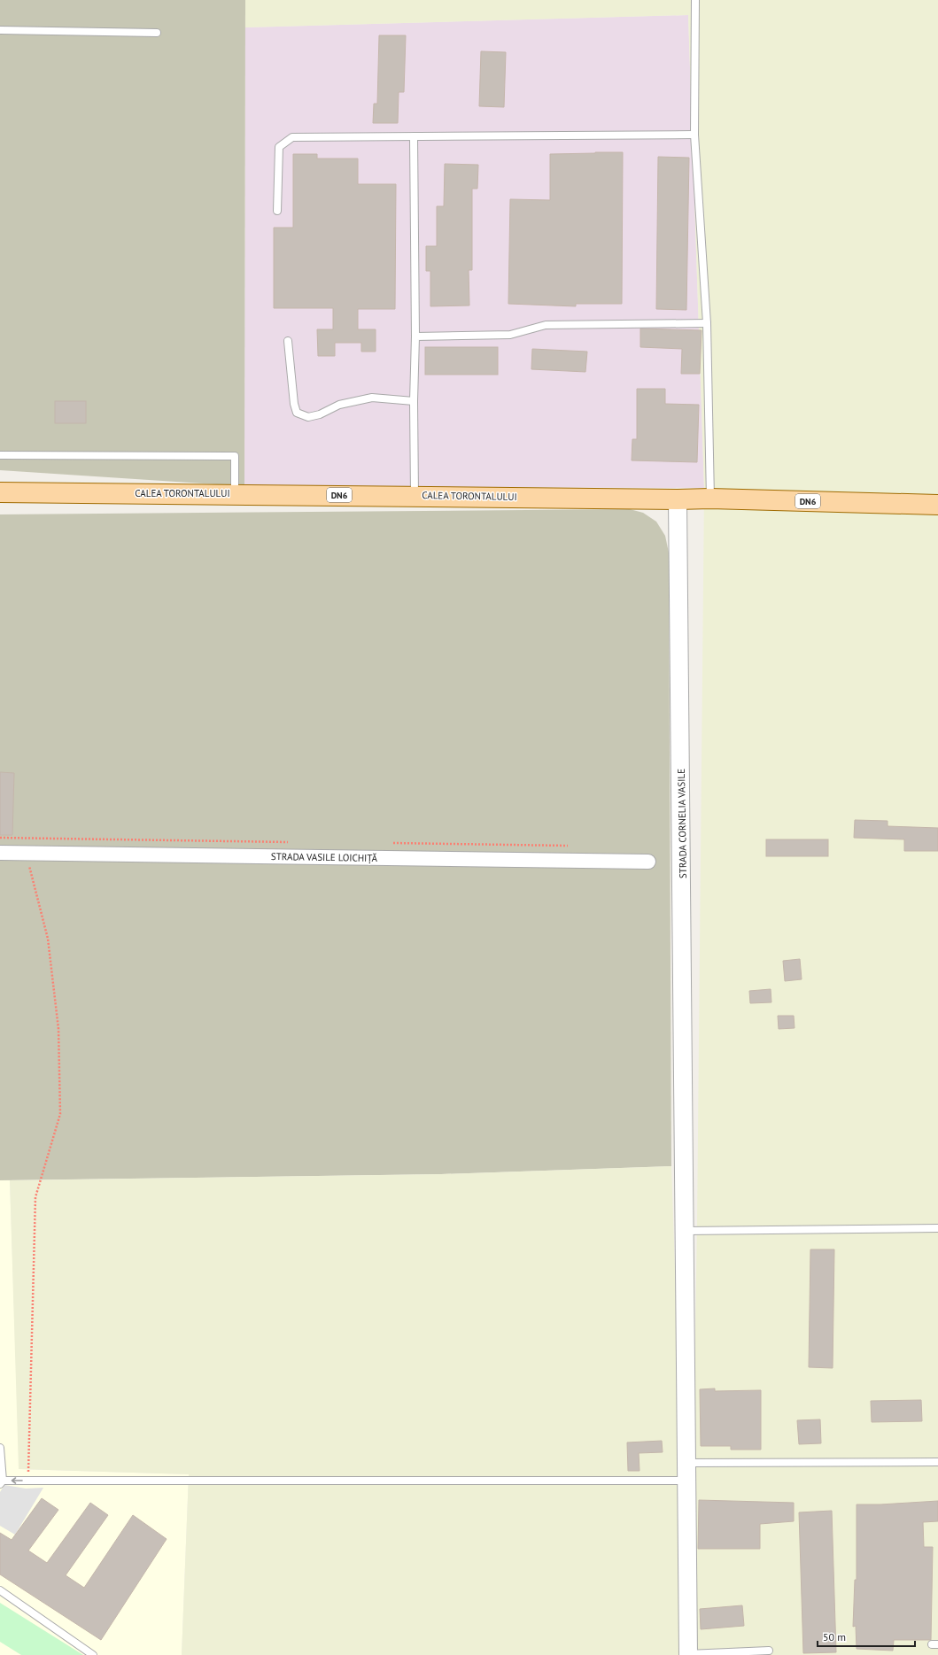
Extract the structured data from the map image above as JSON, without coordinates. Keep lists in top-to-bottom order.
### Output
{
  "streets": {
    "main road": ["CALEA TORONTALULUI", "DN6"],
    "street": ["STRADA CORNELIA VASILE", "STRADA VASILE LOICHIȚĂ"]
  },
  "crossings": [
    ["CALEA TORONTALULUI", "STRADA CORNELIA VASILE"]
  ],
  "scale_bar": "50 m"
}
